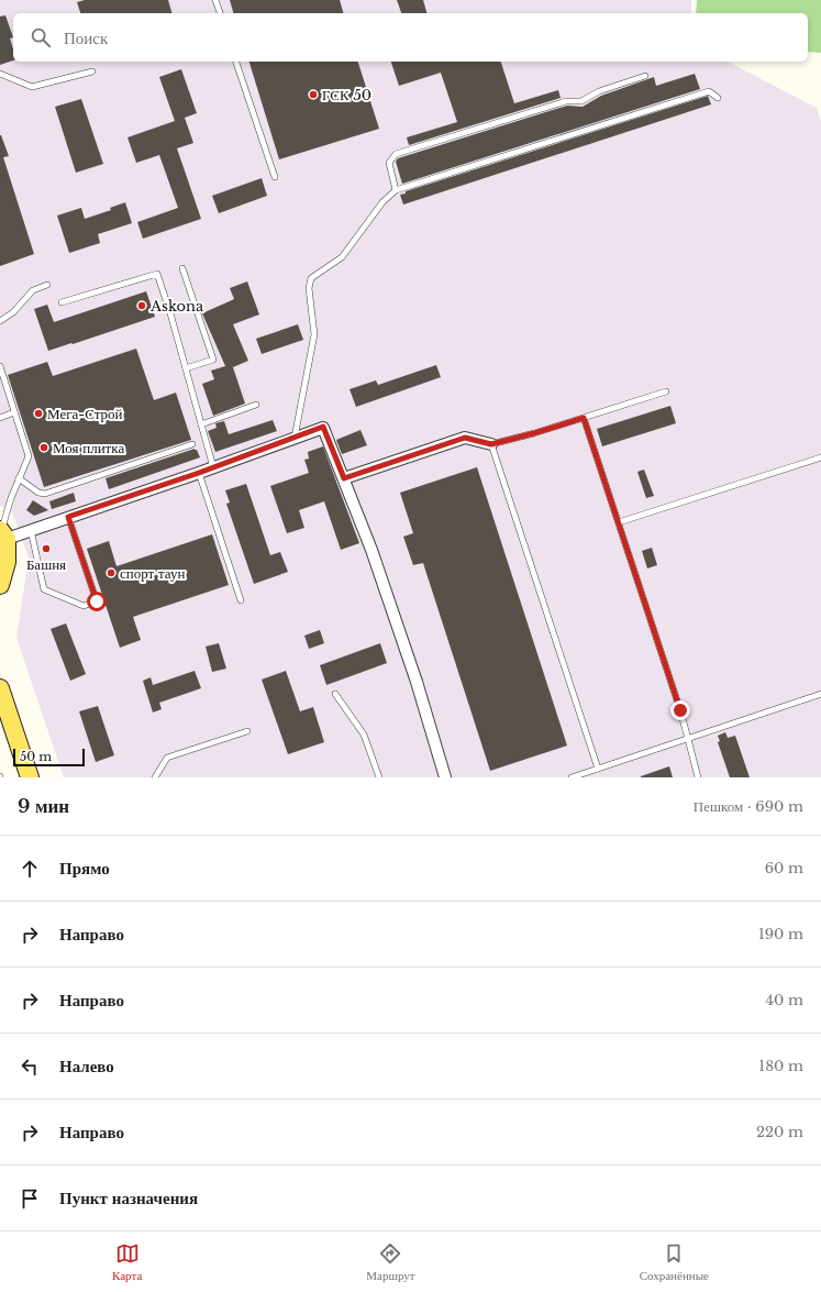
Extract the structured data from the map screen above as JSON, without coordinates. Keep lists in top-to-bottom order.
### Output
{
  "places": [
    "ГСК 50",
    "Askona",
    "Мега-Строй",
    "Моя плитка",
    "Башня",
    "спорт таун"
  ],
  "scale_bar": "50 m",
  "page": {
    "search": "Поиск",
    "scale": "50 m",
    "heading": ["9 мин", "Пешком · 690 m"],
    "list": [
      ["Прямо", "60 m"],
      ["Направо", "190 m"],
      ["Направо", "40 m"],
      ["Налево", "180 m"],
      ["Направо", "220 m"],
      "Пункт назначения"
    ],
    "nav": ["Карта", "Маршрут", "Сохранённые"]
  }
}
